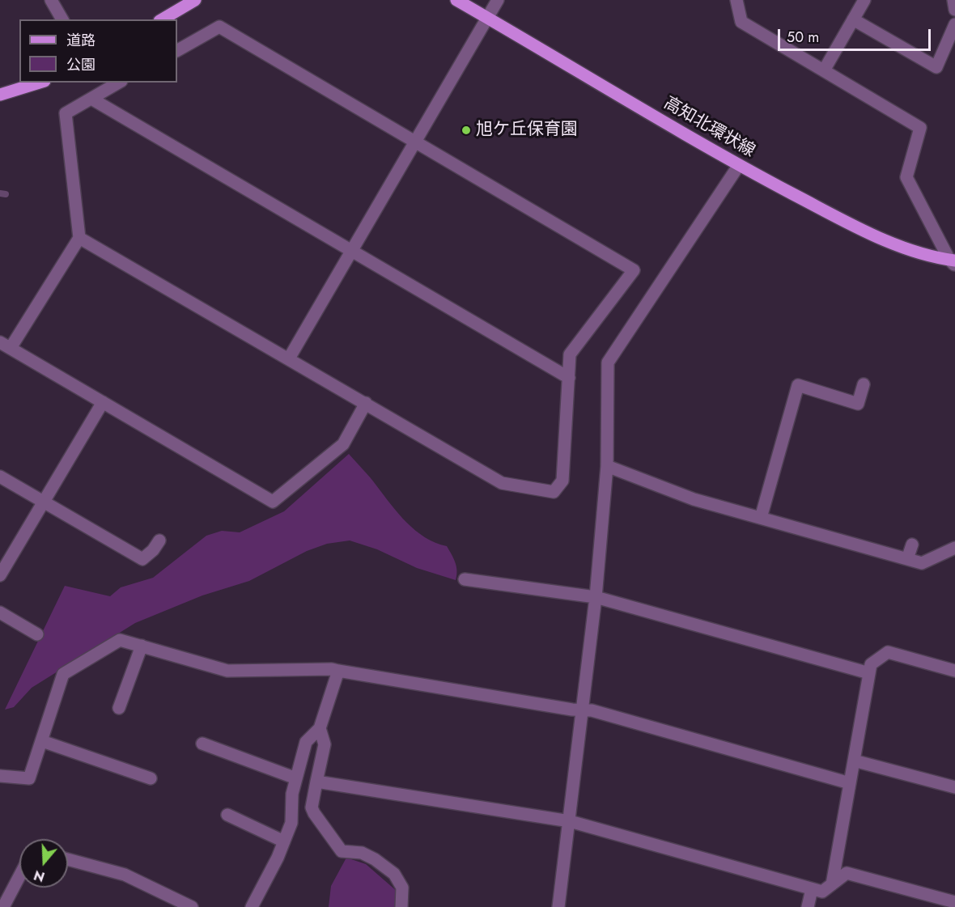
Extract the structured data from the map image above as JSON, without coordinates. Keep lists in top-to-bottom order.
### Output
{
  "streets": {
    "main road": ["高知北環状線"]
  },
  "places": ["旭ケ丘保育園"],
  "legend": ["道路", "公園"],
  "scale_bar": "50 m",
  "north": "bottom"
}
